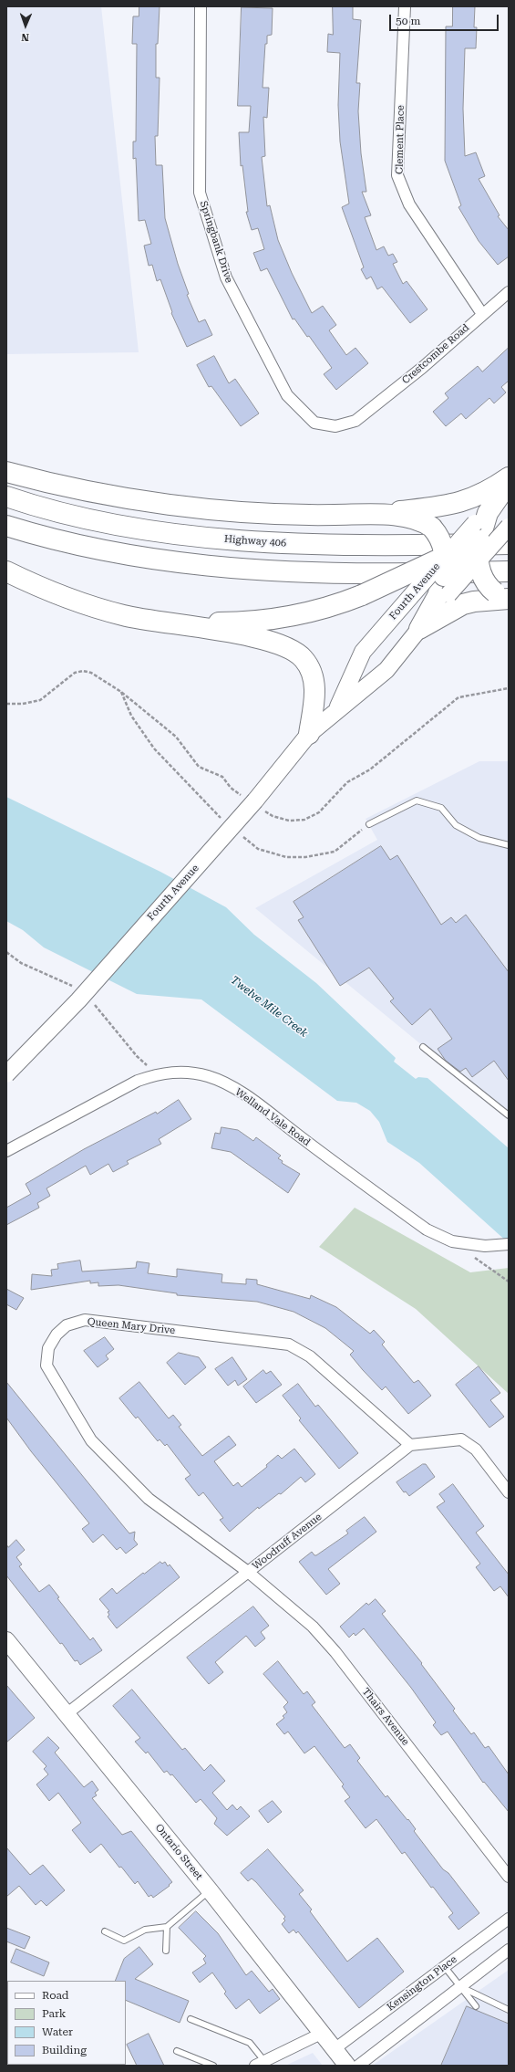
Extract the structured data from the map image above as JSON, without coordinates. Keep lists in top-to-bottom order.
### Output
{
  "streets": {
    "highway": ["Highway 406"],
    "main road": ["Fourth Avenue", "Ontario Street"],
    "street": [
      "Clement Place",
      "Springbank Drive",
      "Crestcombe Road",
      "Welland Vale Road",
      "Queen Mary Drive",
      "Woodruff Avenue",
      "Thairs Avenue",
      "Kensington Place"
    ]
  },
  "crossings": [
    ["Clement Place", "Crestcombe Road"],
    ["Springbank Drive", "Crestcombe Road"],
    ["Queen Mary Drive", "Woodruff Avenue"],
    ["Queen Mary Drive", "Thairs Avenue"],
    ["Woodruff Avenue", "Thairs Avenue"],
    ["Woodruff Avenue", "Ontario Street"],
    ["Ontario Street", "Kensington Place"]
  ],
  "water": ["Twelve Mile Creek"],
  "legend": [
    "Road",
    "Park",
    "Water",
    "Building"
  ],
  "scale_bar": "50 m",
  "north": "bottom"
}
